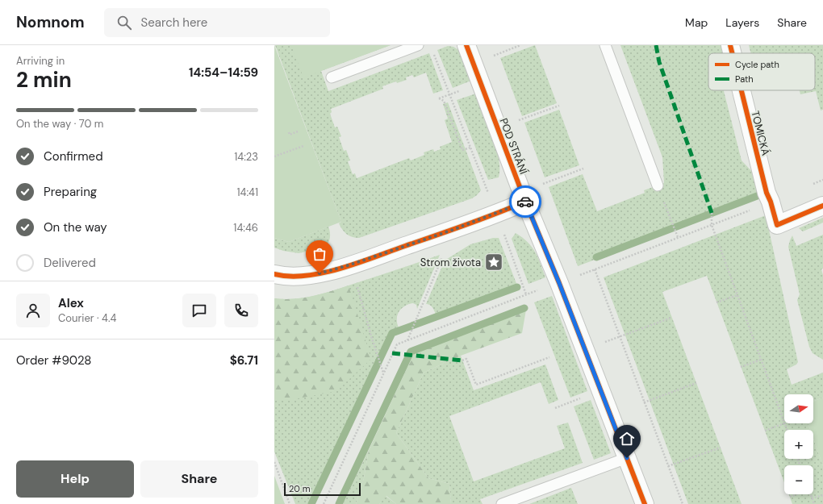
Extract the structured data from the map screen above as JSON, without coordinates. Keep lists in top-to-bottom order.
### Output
{
  "streets": {
    "street": ["TOMICKÁ", "POD STRÁNÍ"]
  },
  "places": {
    "place": ["Strom života"]
  },
  "legend": ["Cycle path", "Path"],
  "scale_bar": "20 m",
  "north": "right",
  "page": {
    "header": "Nomnom",
    "search": "Search here",
    "nav": ["Map", "Layers", "Share"],
    "heading": ["2 min", "Arriving in", "14:54–14:59"],
    "panel": [
      "Alex",
      "Courier · 4.4",
      "Order #9028",
      "$6.71"
    ],
    "bar": "On the way · 70 m",
    "list": [
      ["Confirmed", "14:23"],
      ["Preparing", "14:41"],
      ["On the way", "14:46"],
      "Delivered"
    ],
    "map_buttons": ["+", "−"],
    "buttons": ["Help", "Share"],
    "scale": "20 m"
  }
}
